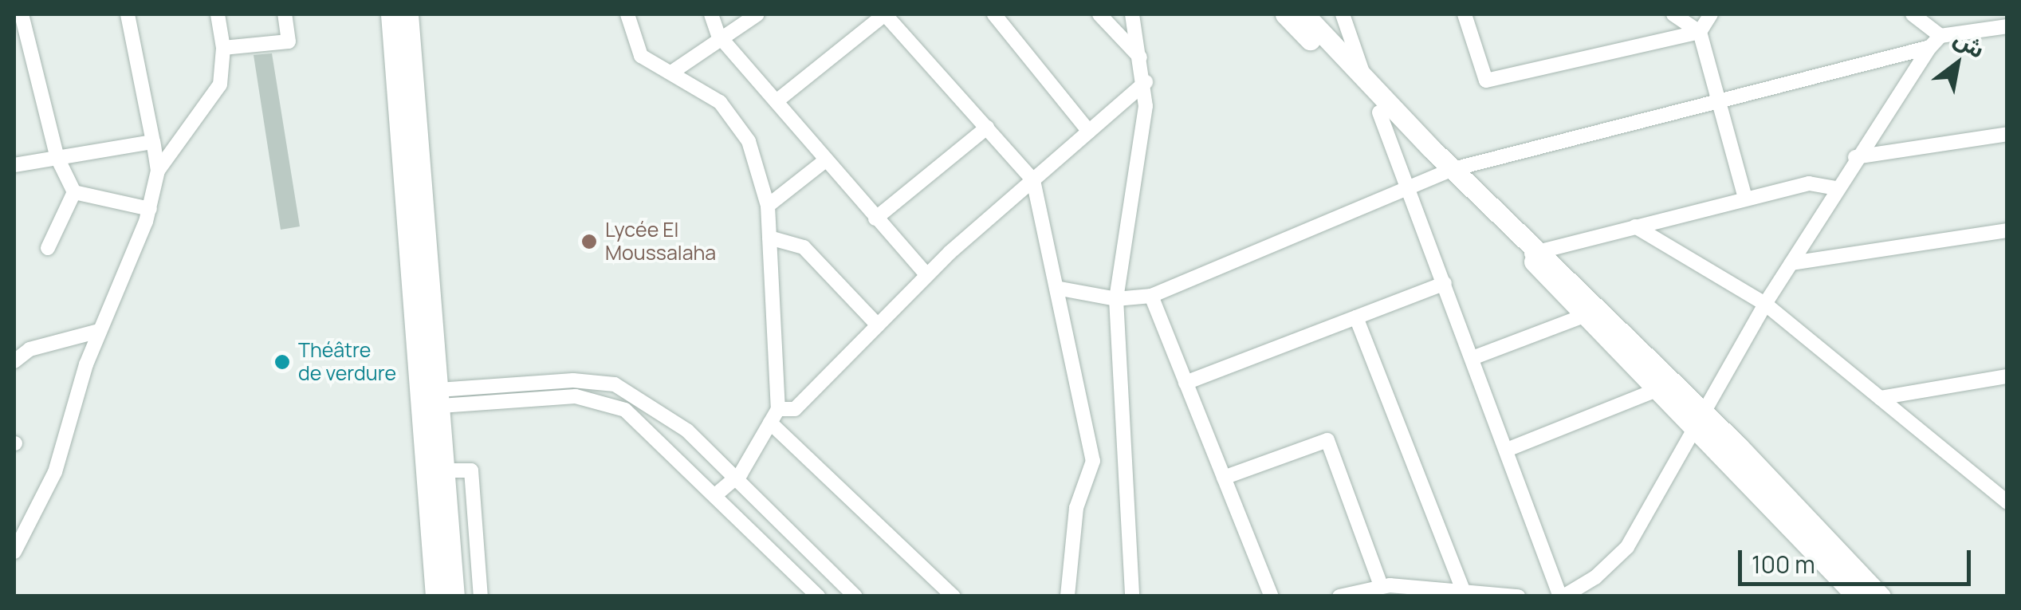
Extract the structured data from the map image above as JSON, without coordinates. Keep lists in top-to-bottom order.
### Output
{
  "places": ["Lycée El Moussalaha", "Théâtre de verdure"],
  "scale_bar": "100 m",
  "north": "top right"
}
